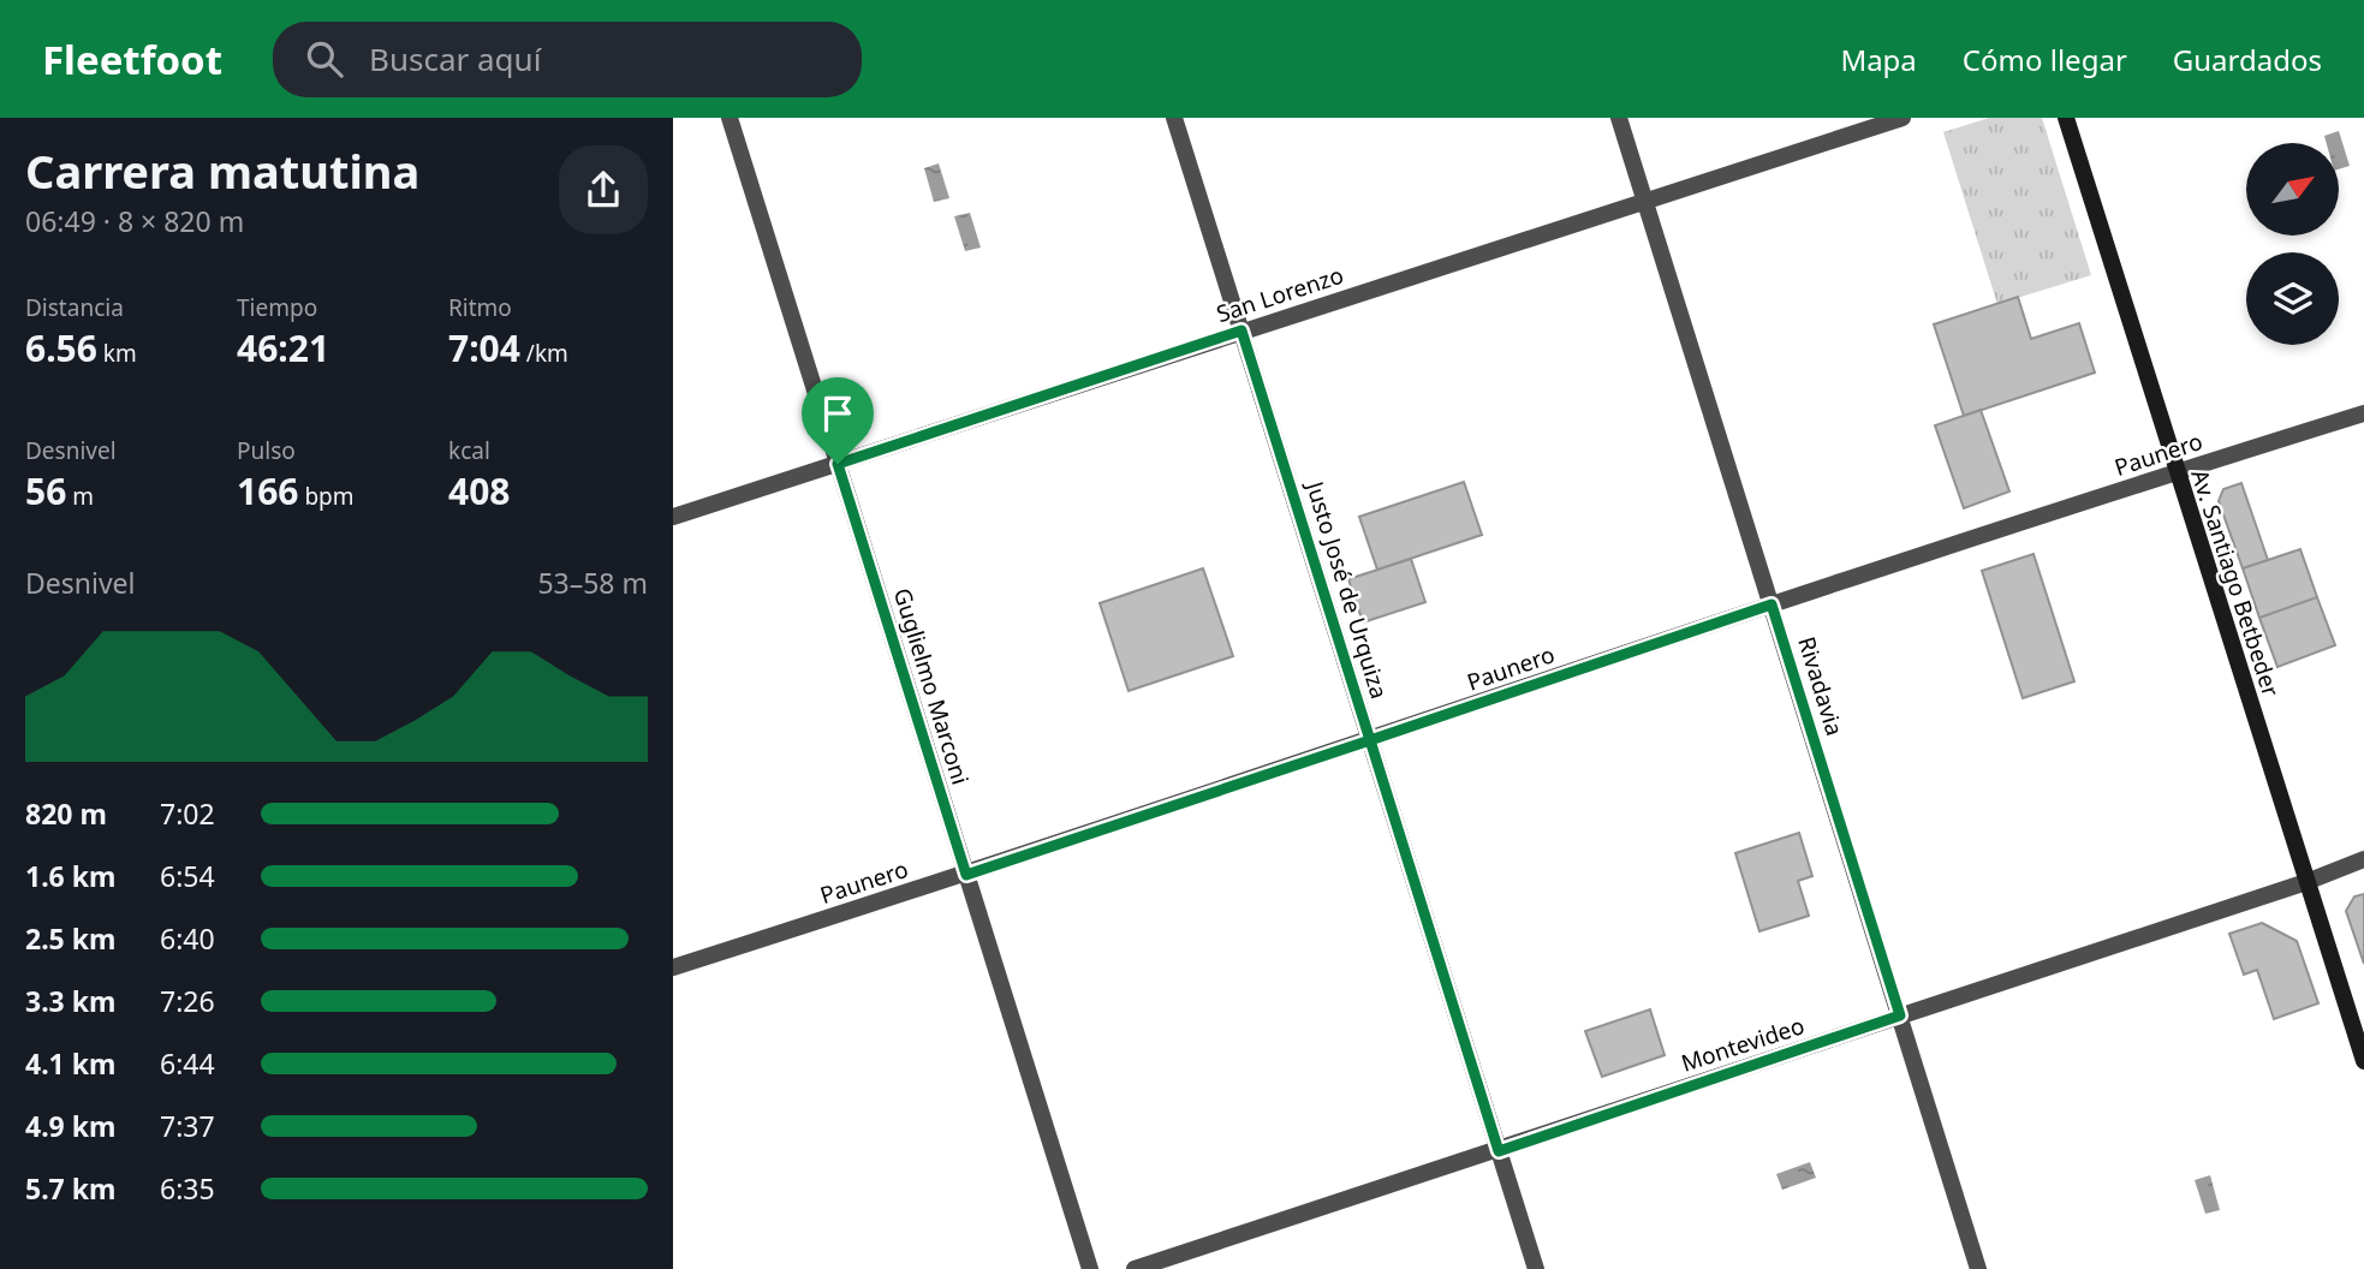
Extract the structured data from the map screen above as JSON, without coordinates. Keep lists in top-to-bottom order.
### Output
{
  "streets": {
    "main road": ["Av. Santiago Betbeder"],
    "street": [
      "San Lorenzo",
      "Paunero",
      "Justo José de Urquiza",
      "Guglielmo Marconi",
      "Rivadavia",
      "Montevideo"
    ]
  },
  "crossings": [
    ["San Lorenzo", "Justo José de Urquiza"],
    ["San Lorenzo", "Guglielmo Marconi"],
    ["San Lorenzo", "Rivadavia"],
    ["Paunero", "Av. Santiago Betbeder"],
    ["Paunero", "Justo José de Urquiza"],
    ["Paunero", "Guglielmo Marconi"],
    ["Paunero", "Rivadavia"],
    ["Av. Santiago Betbeder", "Montevideo"],
    ["Justo José de Urquiza", "Montevideo"],
    ["Rivadavia", "Montevideo"]
  ],
  "north": "top right",
  "page": {
    "header": "Fleetfoot",
    "search": "Buscar aquí",
    "nav": ["Mapa", "Cómo llegar", "Guardados"],
    "heading": ["Carrera matutina", "06:49 · 8 × 820 m"],
    "stats": [
      ["Distancia", "6.56 km"],
      ["Tiempo", "46:21"],
      ["Ritmo", "7:04 /km"],
      ["Desnivel", "56 m"],
      ["Pulso", "166 bpm"],
      ["kcal", "408"]
    ],
    "chart": ["Desnivel", "53–58 m"],
    "list": [
      {
        "name": "820 m",
        "note": "7:02"
      },
      {
        "name": "1.6 km",
        "note": "6:54"
      },
      {
        "name": "2.5 km",
        "note": "6:40"
      },
      {
        "name": "3.3 km",
        "note": "7:26"
      },
      {
        "name": "4.1 km",
        "note": "6:44"
      },
      {
        "name": "4.9 km",
        "note": "7:37"
      },
      {
        "name": "5.7 km",
        "note": "6:35"
      }
    ]
  }
}
